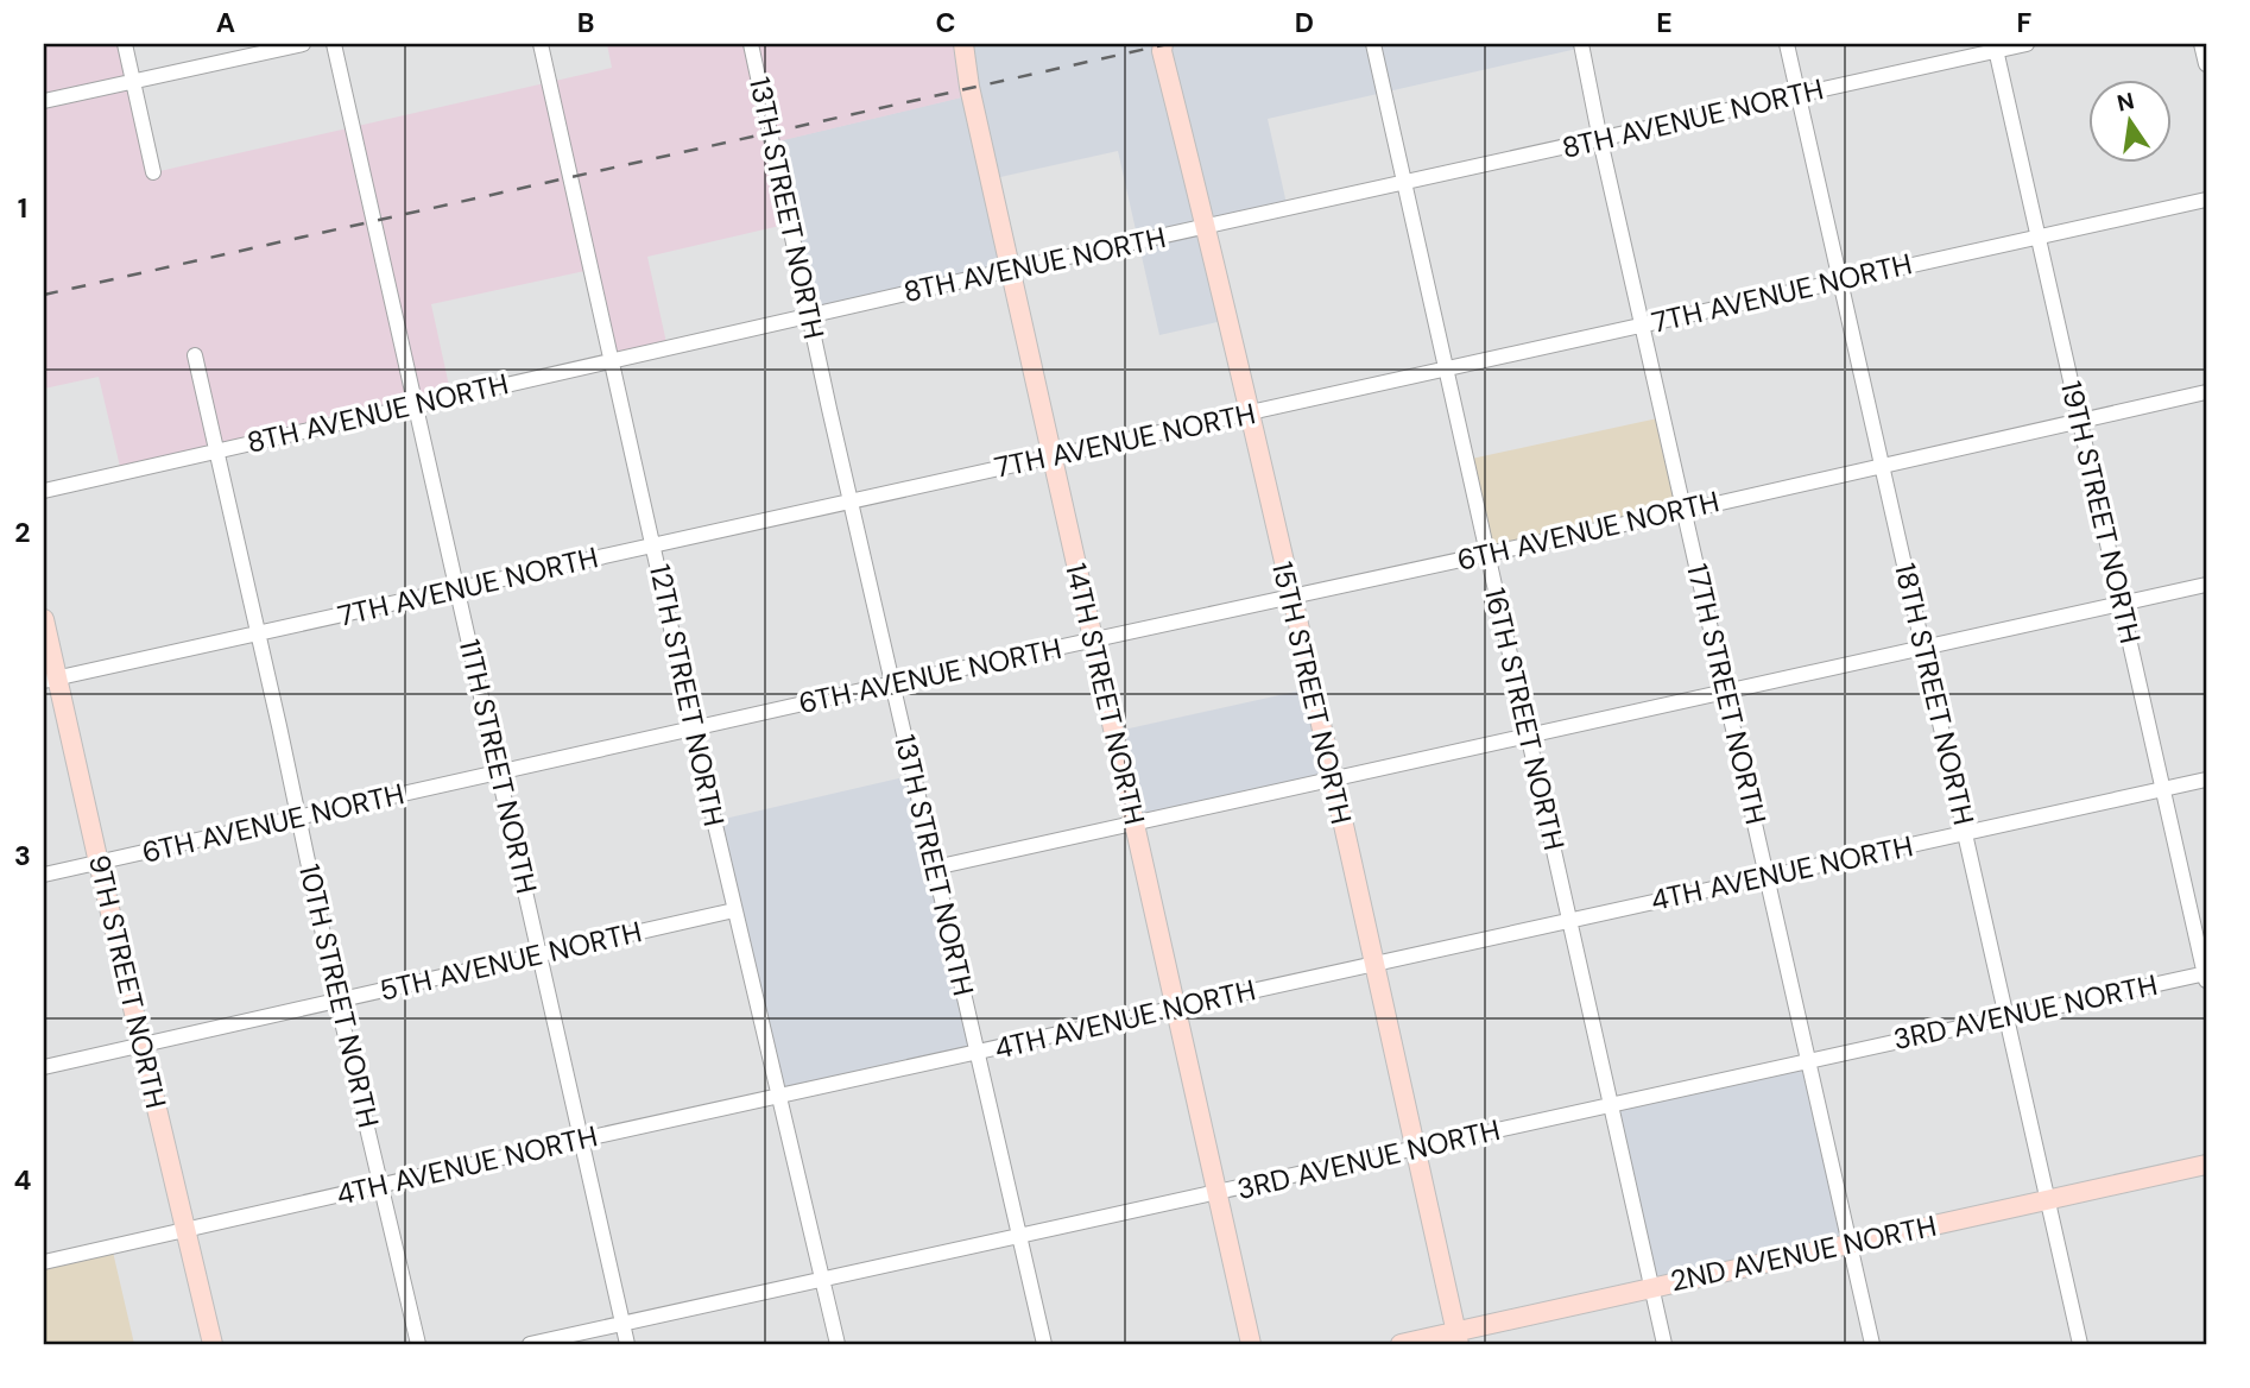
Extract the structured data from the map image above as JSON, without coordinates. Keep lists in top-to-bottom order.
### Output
{
  "streets": {
    "main road": [
      "15TH STREET NORTH",
      "14TH STREET NORTH",
      "9TH STREET NORTH",
      "2ND AVENUE NORTH"
    ],
    "street": [
      "8TH AVENUE NORTH",
      "13TH STREET NORTH",
      "7TH AVENUE NORTH",
      "19TH STREET NORTH",
      "6TH AVENUE NORTH",
      "17TH STREET NORTH",
      "18TH STREET NORTH",
      "12TH STREET NORTH",
      "16TH STREET NORTH",
      "11TH STREET NORTH",
      "4TH AVENUE NORTH",
      "5TH AVENUE NORTH",
      "10TH STREET NORTH",
      "3RD AVENUE NORTH"
    ]
  },
  "crossings": [
    ["8TH AVENUE NORTH", "13TH STREET NORTH"],
    ["8TH AVENUE NORTH", "19TH STREET NORTH"],
    ["8TH AVENUE NORTH", "15TH STREET NORTH"],
    ["8TH AVENUE NORTH", "14TH STREET NORTH"],
    ["8TH AVENUE NORTH", "17TH STREET NORTH"],
    ["8TH AVENUE NORTH", "18TH STREET NORTH"],
    ["8TH AVENUE NORTH", "12TH STREET NORTH"],
    ["8TH AVENUE NORTH", "16TH STREET NORTH"],
    ["8TH AVENUE NORTH", "11TH STREET NORTH"],
    ["8TH AVENUE NORTH", "10TH STREET NORTH"],
    ["13TH STREET NORTH", "7TH AVENUE NORTH"],
    ["13TH STREET NORTH", "6TH AVENUE NORTH"],
    ["13TH STREET NORTH", "4TH AVENUE NORTH"],
    ["13TH STREET NORTH", "3RD AVENUE NORTH"],
    ["7TH AVENUE NORTH", "19TH STREET NORTH"],
    ["7TH AVENUE NORTH", "15TH STREET NORTH"],
    ["7TH AVENUE NORTH", "14TH STREET NORTH"],
    ["7TH AVENUE NORTH", "17TH STREET NORTH"],
    ["7TH AVENUE NORTH", "18TH STREET NORTH"],
    ["7TH AVENUE NORTH", "12TH STREET NORTH"],
    ["7TH AVENUE NORTH", "16TH STREET NORTH"],
    ["7TH AVENUE NORTH", "11TH STREET NORTH"],
    ["7TH AVENUE NORTH", "9TH STREET NORTH"],
    ["7TH AVENUE NORTH", "10TH STREET NORTH"],
    ["19TH STREET NORTH", "6TH AVENUE NORTH"],
    ["19TH STREET NORTH", "4TH AVENUE NORTH"],
    ["19TH STREET NORTH", "3RD AVENUE NORTH"],
    ["6TH AVENUE NORTH", "15TH STREET NORTH"],
    ["6TH AVENUE NORTH", "14TH STREET NORTH"],
    ["6TH AVENUE NORTH", "17TH STREET NORTH"],
    ["6TH AVENUE NORTH", "18TH STREET NORTH"],
    ["6TH AVENUE NORTH", "12TH STREET NORTH"],
    ["6TH AVENUE NORTH", "16TH STREET NORTH"],
    ["6TH AVENUE NORTH", "11TH STREET NORTH"],
    ["6TH AVENUE NORTH", "9TH STREET NORTH"],
    ["6TH AVENUE NORTH", "10TH STREET NORTH"],
    ["15TH STREET NORTH", "4TH AVENUE NORTH"],
    ["15TH STREET NORTH", "3RD AVENUE NORTH"],
    ["15TH STREET NORTH", "2ND AVENUE NORTH"],
    ["14TH STREET NORTH", "4TH AVENUE NORTH"],
    ["14TH STREET NORTH", "3RD AVENUE NORTH"],
    ["17TH STREET NORTH", "4TH AVENUE NORTH"],
    ["17TH STREET NORTH", "3RD AVENUE NORTH"],
    ["17TH STREET NORTH", "2ND AVENUE NORTH"],
    ["18TH STREET NORTH", "4TH AVENUE NORTH"],
    ["18TH STREET NORTH", "3RD AVENUE NORTH"],
    ["18TH STREET NORTH", "2ND AVENUE NORTH"],
    ["12TH STREET NORTH", "4TH AVENUE NORTH"],
    ["12TH STREET NORTH", "5TH AVENUE NORTH"],
    ["12TH STREET NORTH", "3RD AVENUE NORTH"],
    ["16TH STREET NORTH", "4TH AVENUE NORTH"],
    ["16TH STREET NORTH", "3RD AVENUE NORTH"],
    ["16TH STREET NORTH", "2ND AVENUE NORTH"],
    ["11TH STREET NORTH", "4TH AVENUE NORTH"],
    ["11TH STREET NORTH", "5TH AVENUE NORTH"],
    ["11TH STREET NORTH", "3RD AVENUE NORTH"],
    ["4TH AVENUE NORTH", "9TH STREET NORTH"],
    ["4TH AVENUE NORTH", "10TH STREET NORTH"],
    ["5TH AVENUE NORTH", "9TH STREET NORTH"],
    ["5TH AVENUE NORTH", "10TH STREET NORTH"]
  ],
  "north": "top",
  "grid": {
    "columns": [
      "A",
      "B",
      "C",
      "D",
      "E",
      "F"
    ],
    "rows": [
      "1",
      "2",
      "3",
      "4"
    ]
  }
}
